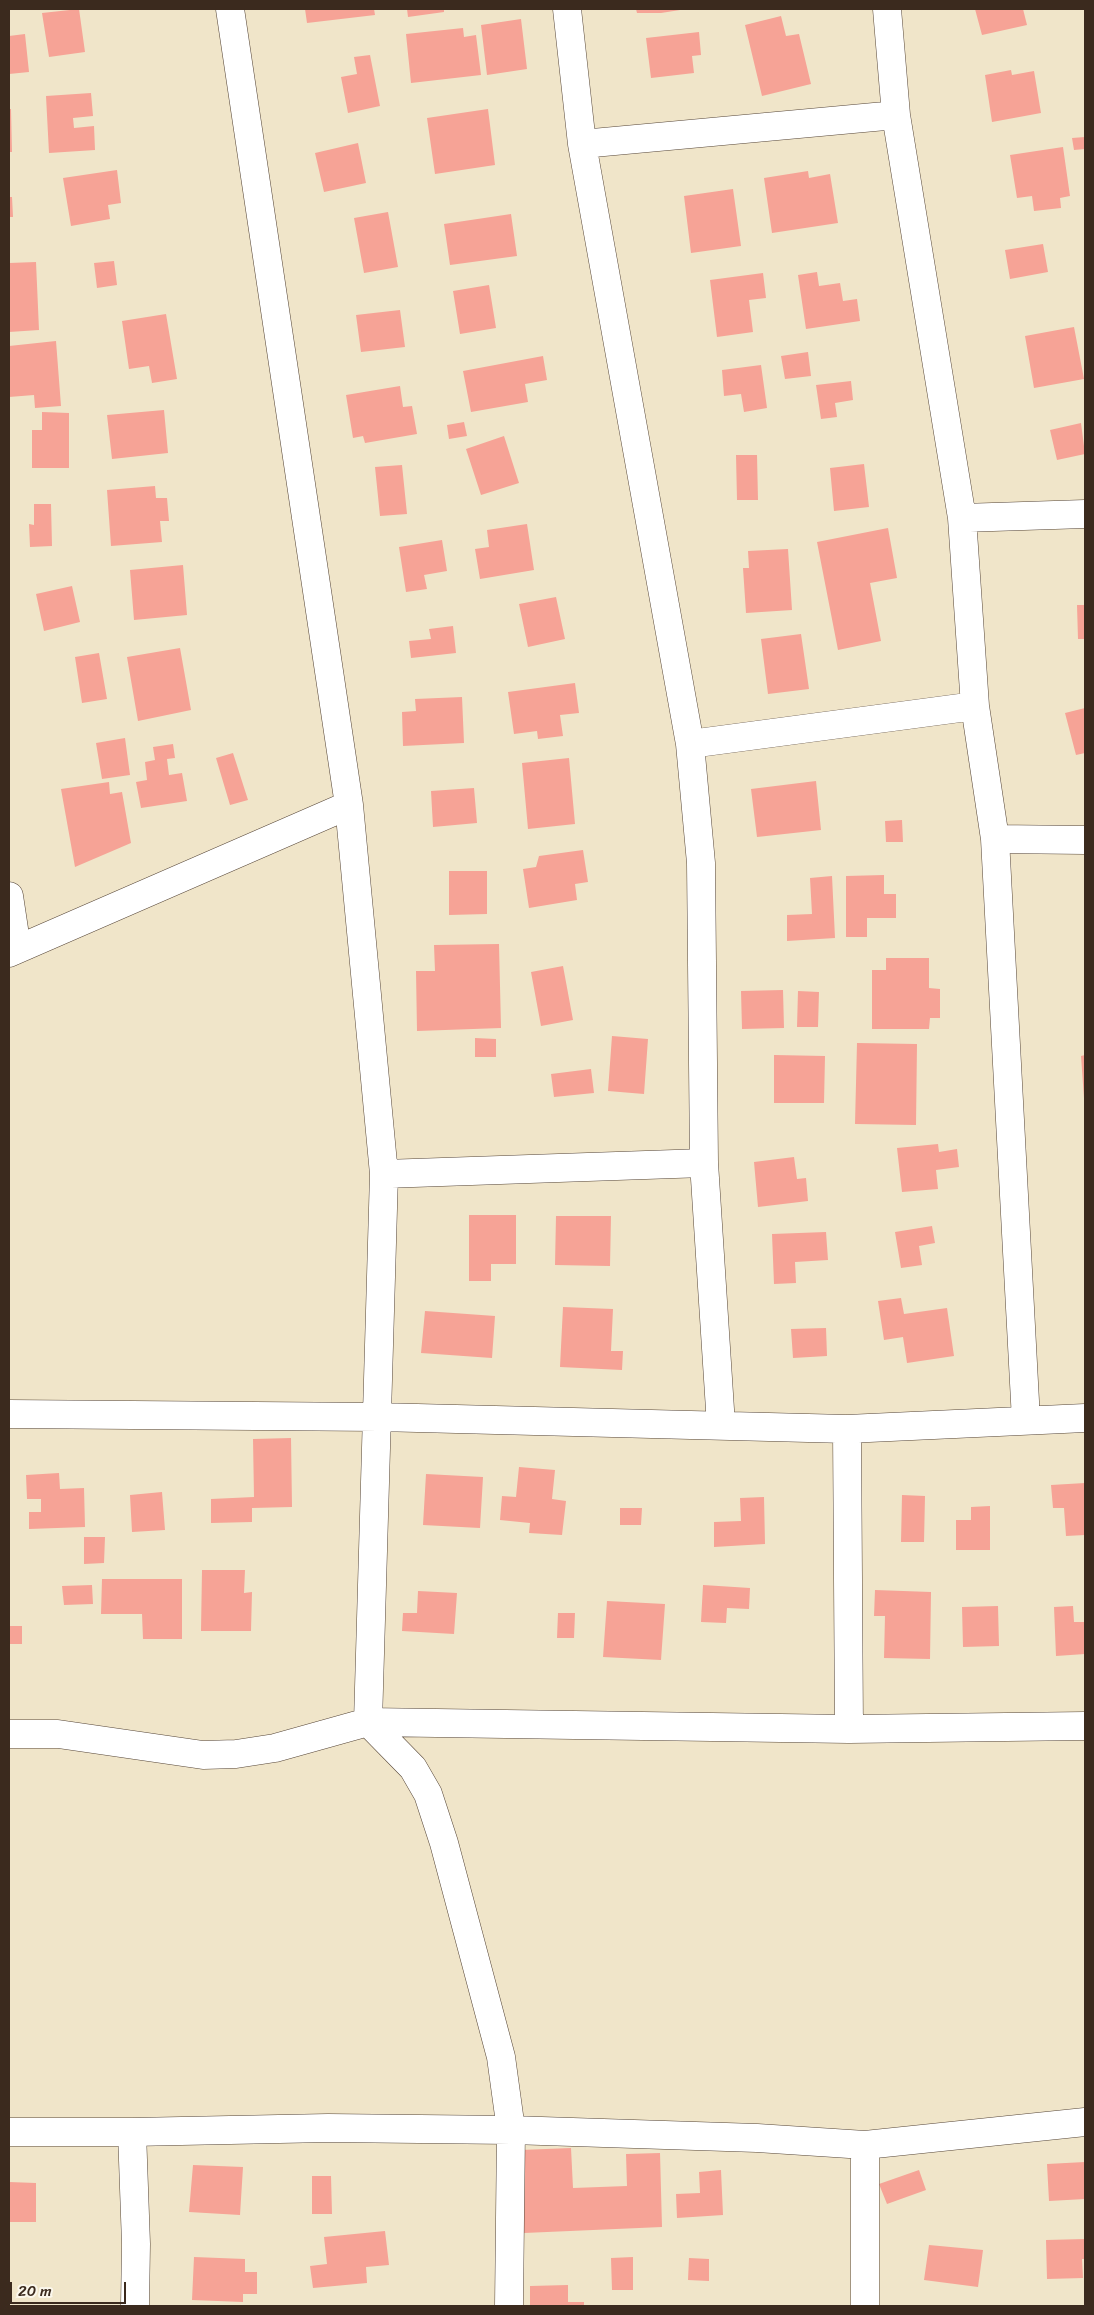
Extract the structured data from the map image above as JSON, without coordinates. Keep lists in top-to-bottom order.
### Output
{
  "scale_bar": "20 m"
}
